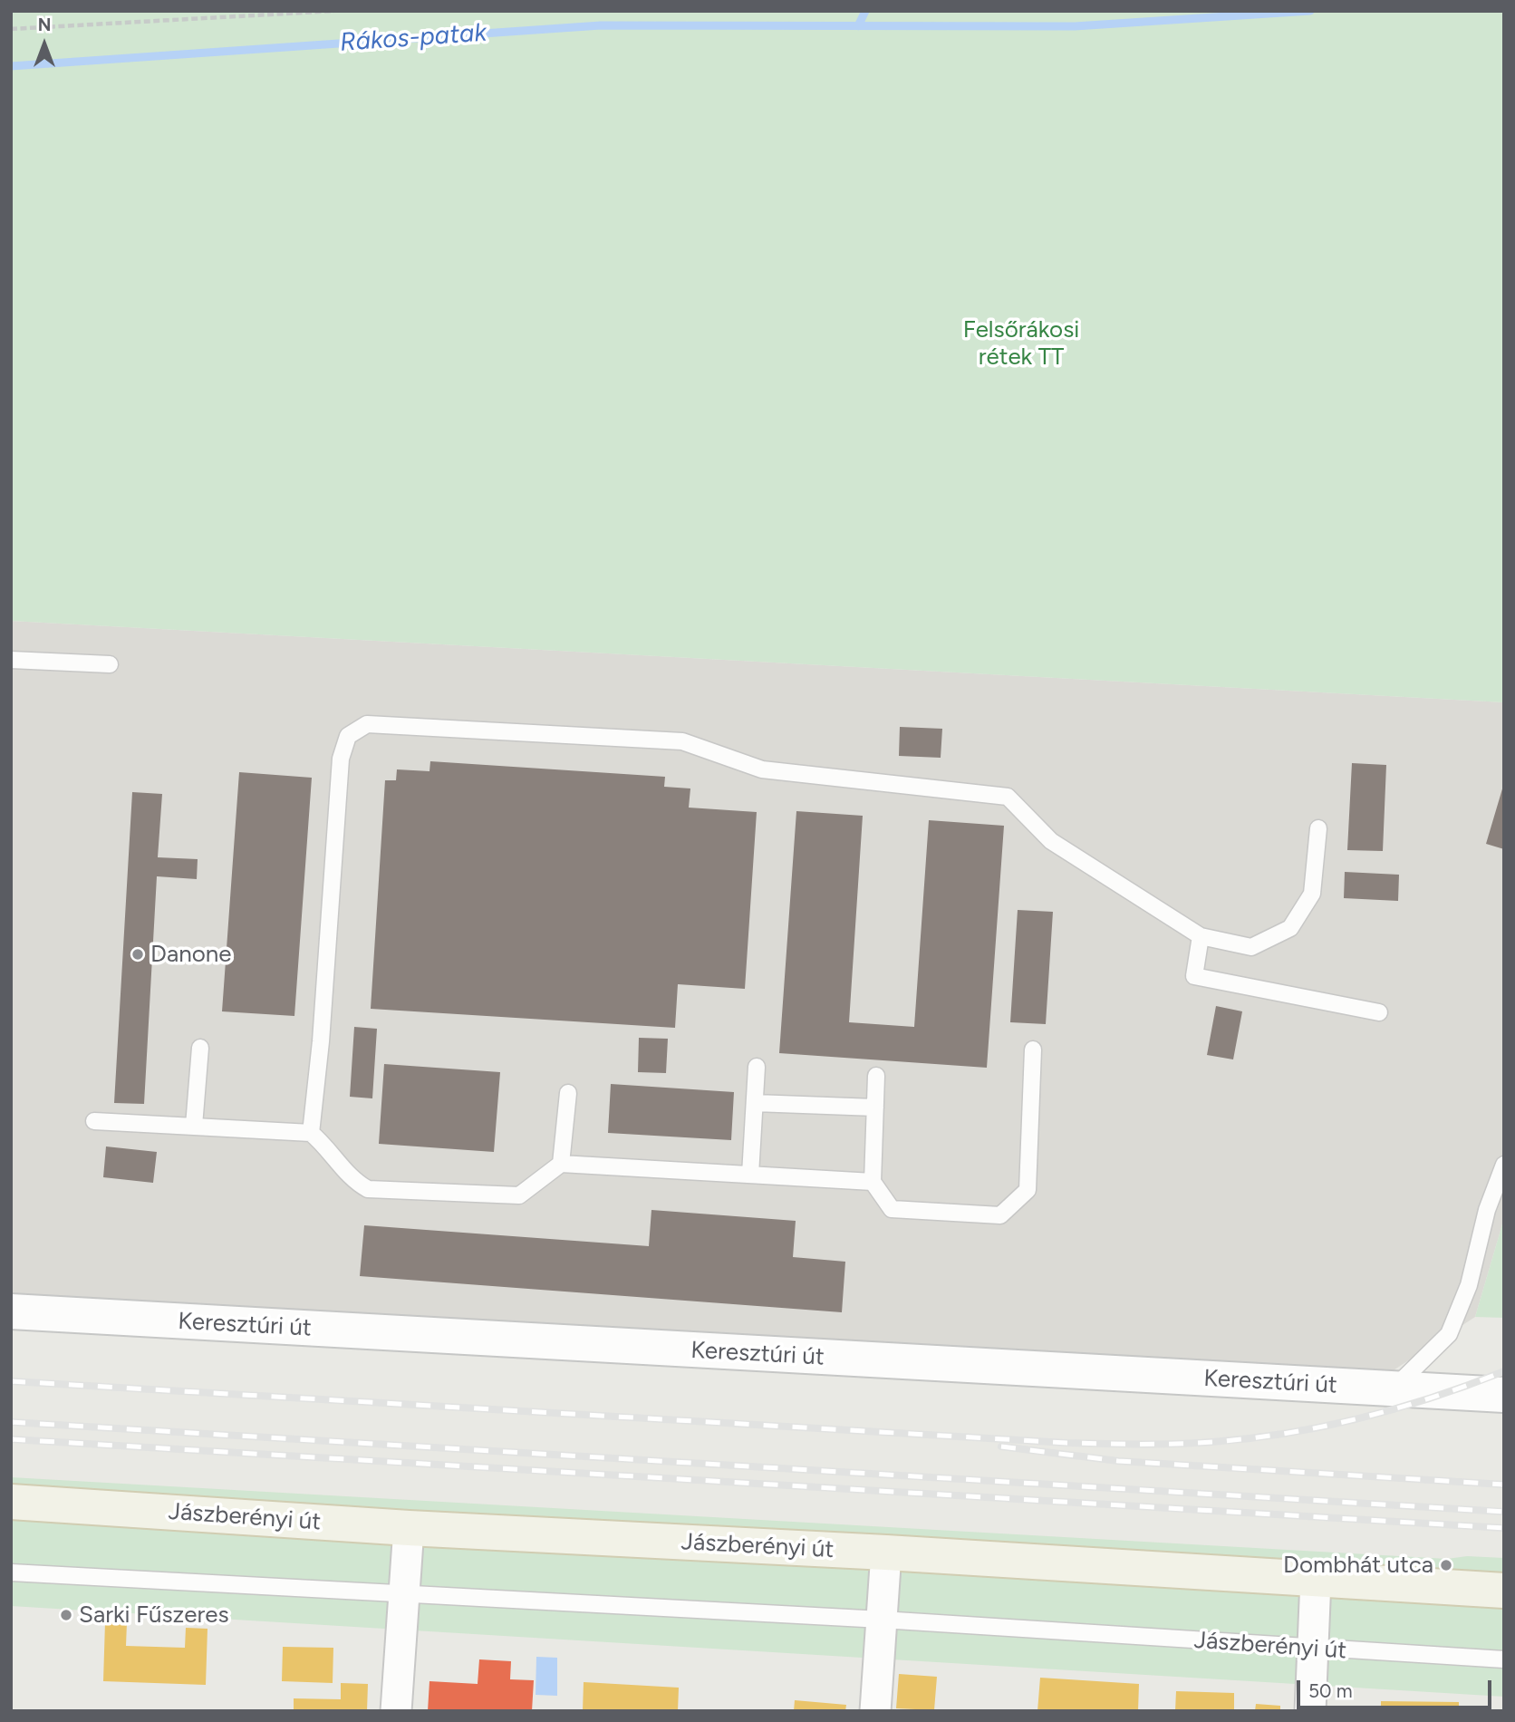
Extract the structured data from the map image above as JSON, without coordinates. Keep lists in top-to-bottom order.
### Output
{
  "streets": {
    "main road": ["Keresztúri út", "Jászberényi út"]
  },
  "water": ["Rákos-patak"],
  "parks": ["Felsőrákosi rétek TT"],
  "places": ["Danone", "Dombhát utca", "Sarki Fűszeres"],
  "scale_bar": "50 m",
  "north": "top"
}
